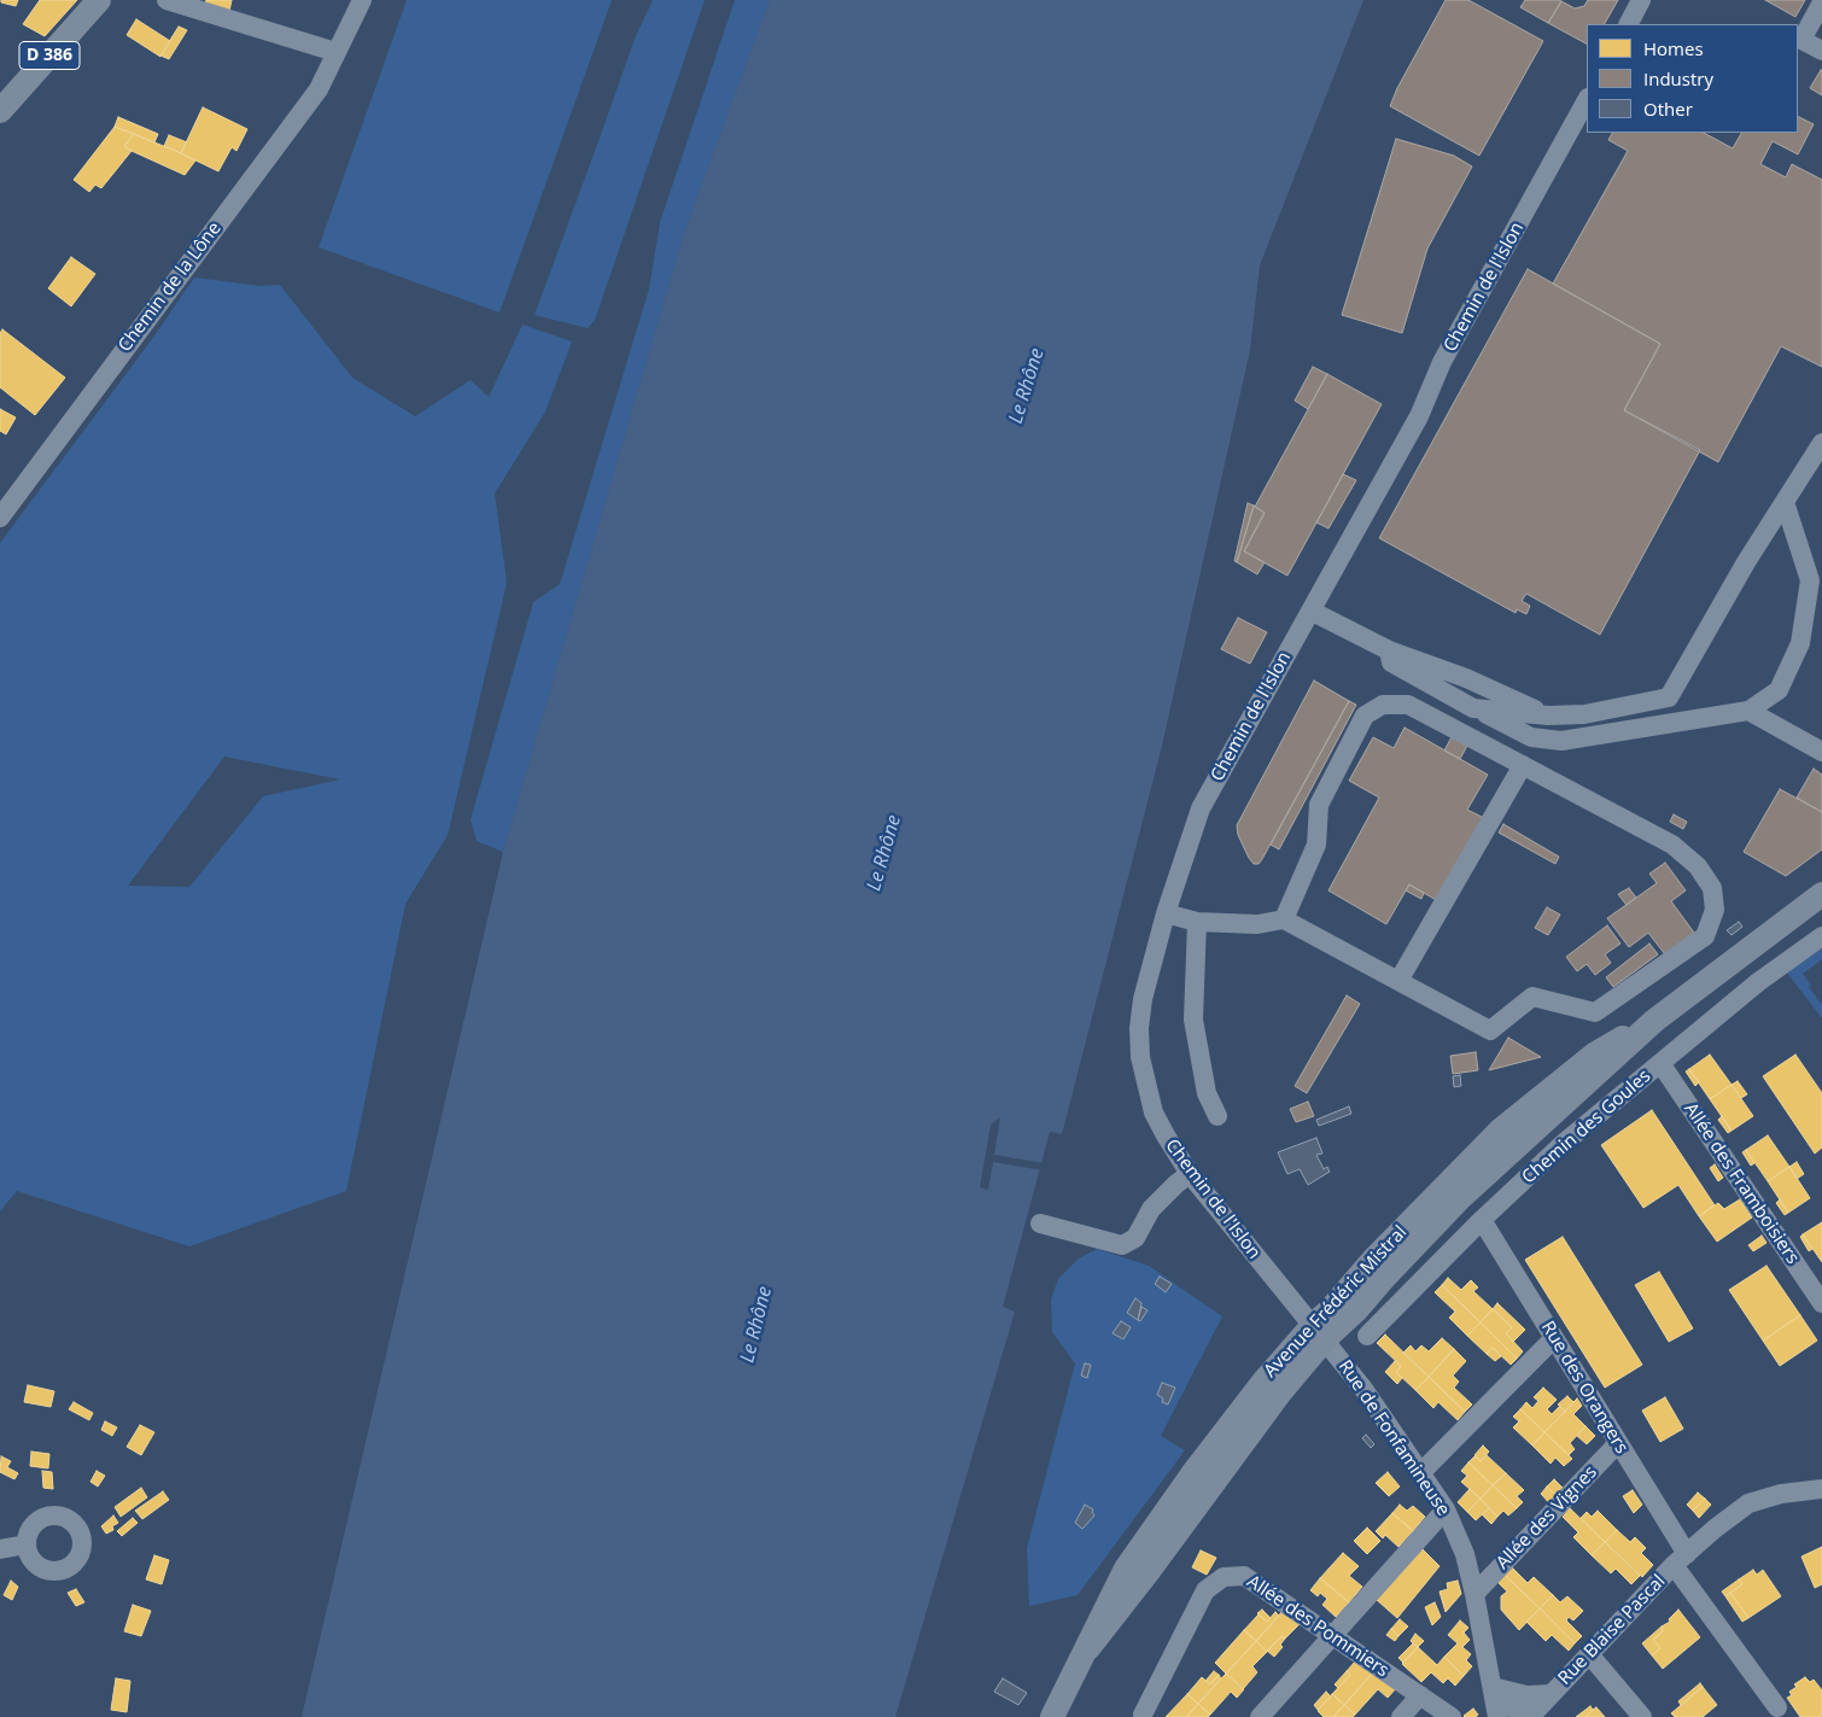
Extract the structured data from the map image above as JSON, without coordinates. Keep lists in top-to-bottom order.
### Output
{
  "streets": {
    "main road": ["D 386", "Avenue Frédéric Mistral"],
    "street": [
      "Chemin de la Lône",
      "Chemin de l'Islon",
      "Chemin des Goules",
      "Allée des Framboisiers",
      "Rue des Orangers",
      "Rue de Fonfamineuse",
      "Allée des Vignes",
      "Allée des Pommiers",
      "Rue Blaise Pascal"
    ]
  },
  "crossings": [
    ["Chemin de l'Islon", "Avenue Frédéric Mistral"],
    ["Chemin de l'Islon", "Rue de Fonfamineuse"],
    ["Chemin des Goules", "Allée des Framboisiers"],
    ["Chemin des Goules", "Rue des Orangers"],
    ["Avenue Frédéric Mistral", "Rue de Fonfamineuse"],
    ["Rue des Orangers", "Allée des Vignes"],
    ["Rue des Orangers", "Rue Blaise Pascal"],
    ["Rue de Fonfamineuse", "Allée des Vignes"],
    ["Rue de Fonfamineuse", "Rue Blaise Pascal"]
  ],
  "water": ["Le Rhône"],
  "legend": ["Homes", "Industry", "Other"]
}
